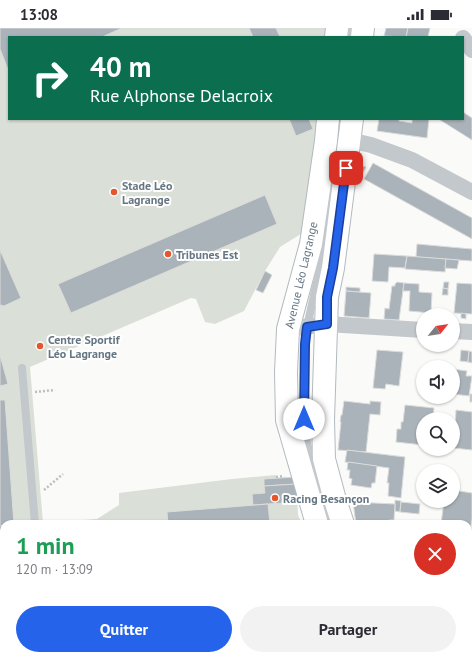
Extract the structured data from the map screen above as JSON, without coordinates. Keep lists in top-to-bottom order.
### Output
{
  "streets": {
    "main road": ["Avenue Léo Lagrange"]
  },
  "places": [
    "Stade Léo Lagrange",
    "Tribunes Est",
    "Centre Sportif Léo Lagrange",
    "Racing Besançon"
  ],
  "north": "top right",
  "page": {
    "status": "13:08",
    "turn": ["40 m", "Rue Alphonse Delacroix"],
    "heading": ["1 min", "120 m · 13:09"],
    "buttons": ["Quitter", "Partager"]
  }
}
